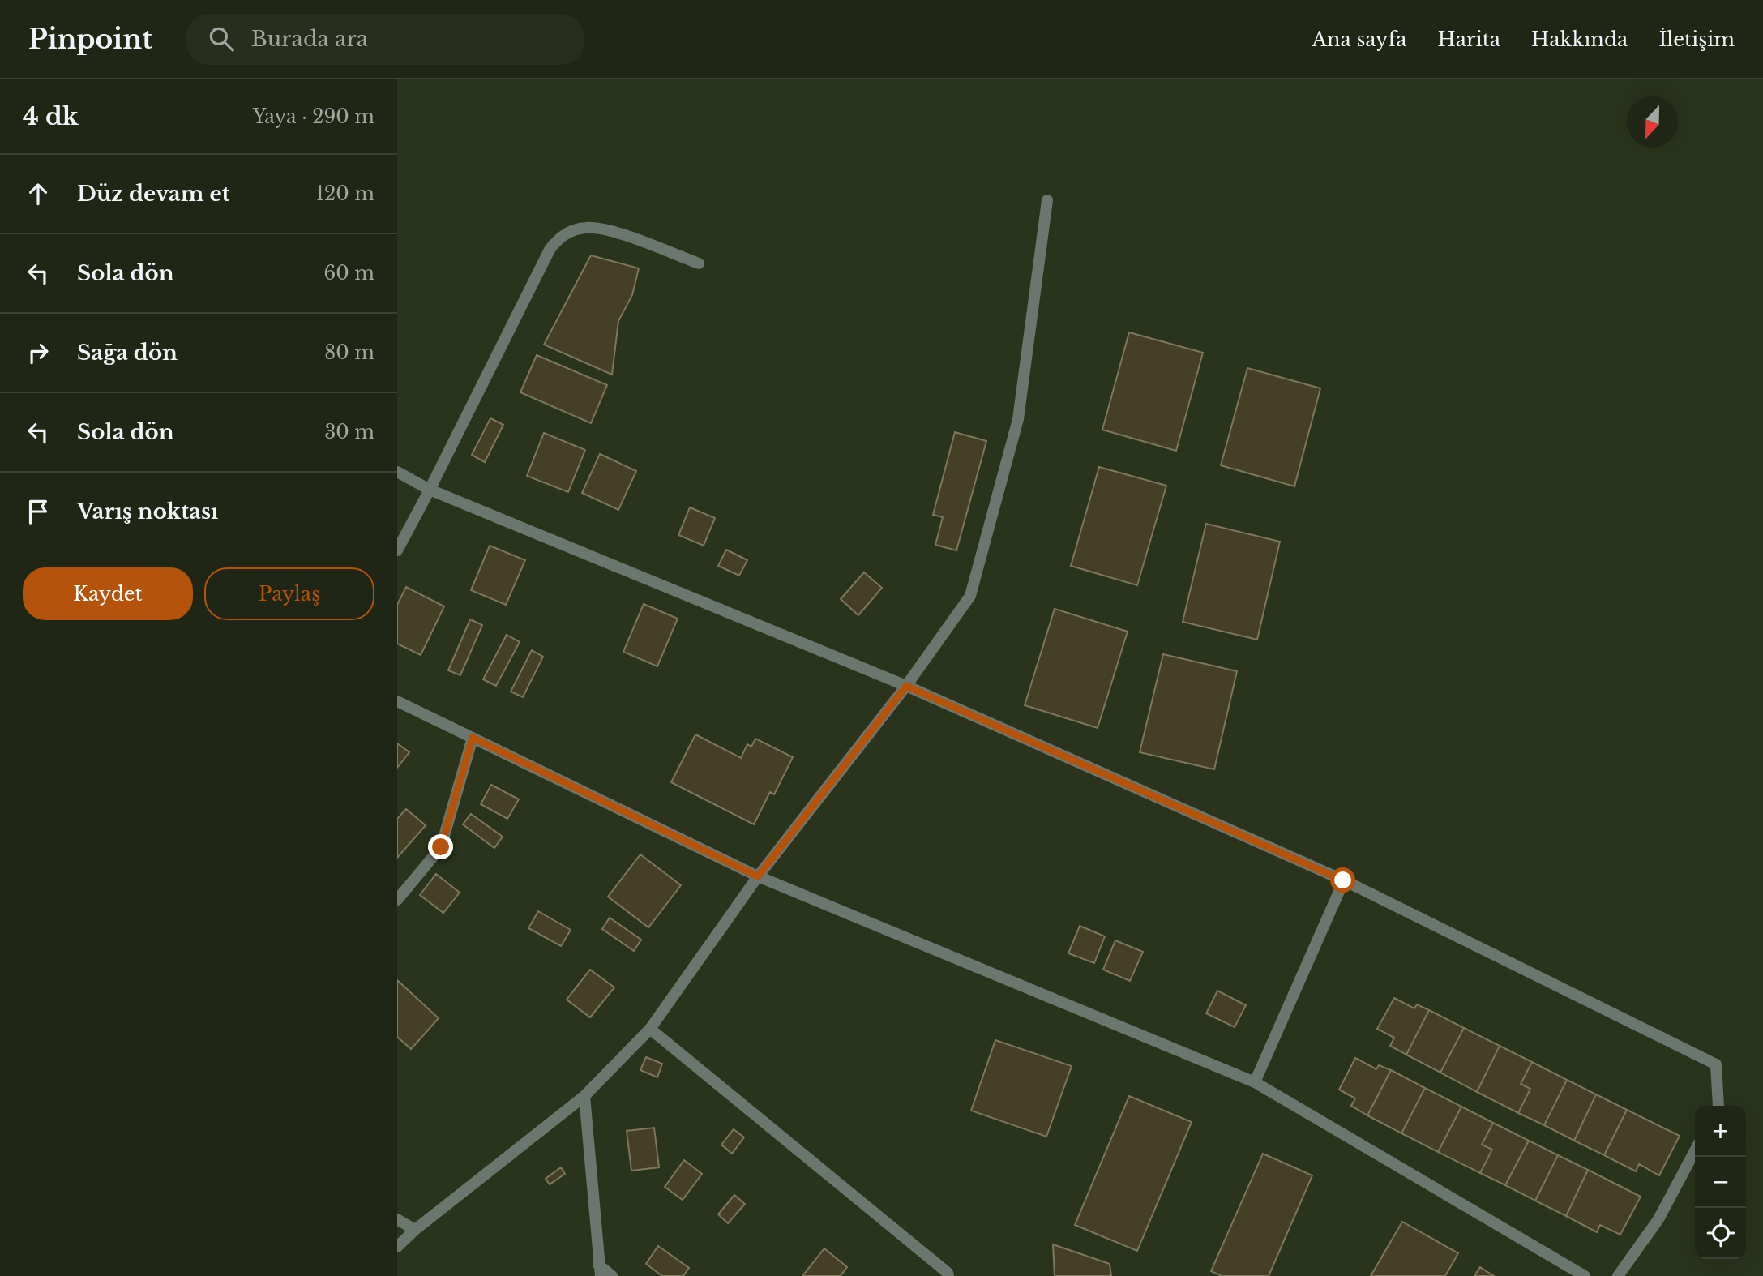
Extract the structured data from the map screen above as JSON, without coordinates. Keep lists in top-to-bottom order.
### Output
{
  "north": "bottom",
  "page": {
    "header": "Pinpoint",
    "search": "Burada ara",
    "nav": [
      "Ana sayfa",
      "Harita",
      "Hakkında",
      "İletişim"
    ],
    "heading": ["4 dk", "Yaya · 290 m"],
    "list": [
      ["Düz devam et", "120 m"],
      ["Sola dön", "60 m"],
      ["Sağa dön", "80 m"],
      ["Sola dön", "30 m"],
      "Varış noktası"
    ],
    "buttons": ["Kaydet", "Paylaş"],
    "map_buttons": ["+", "−"]
  }
}
